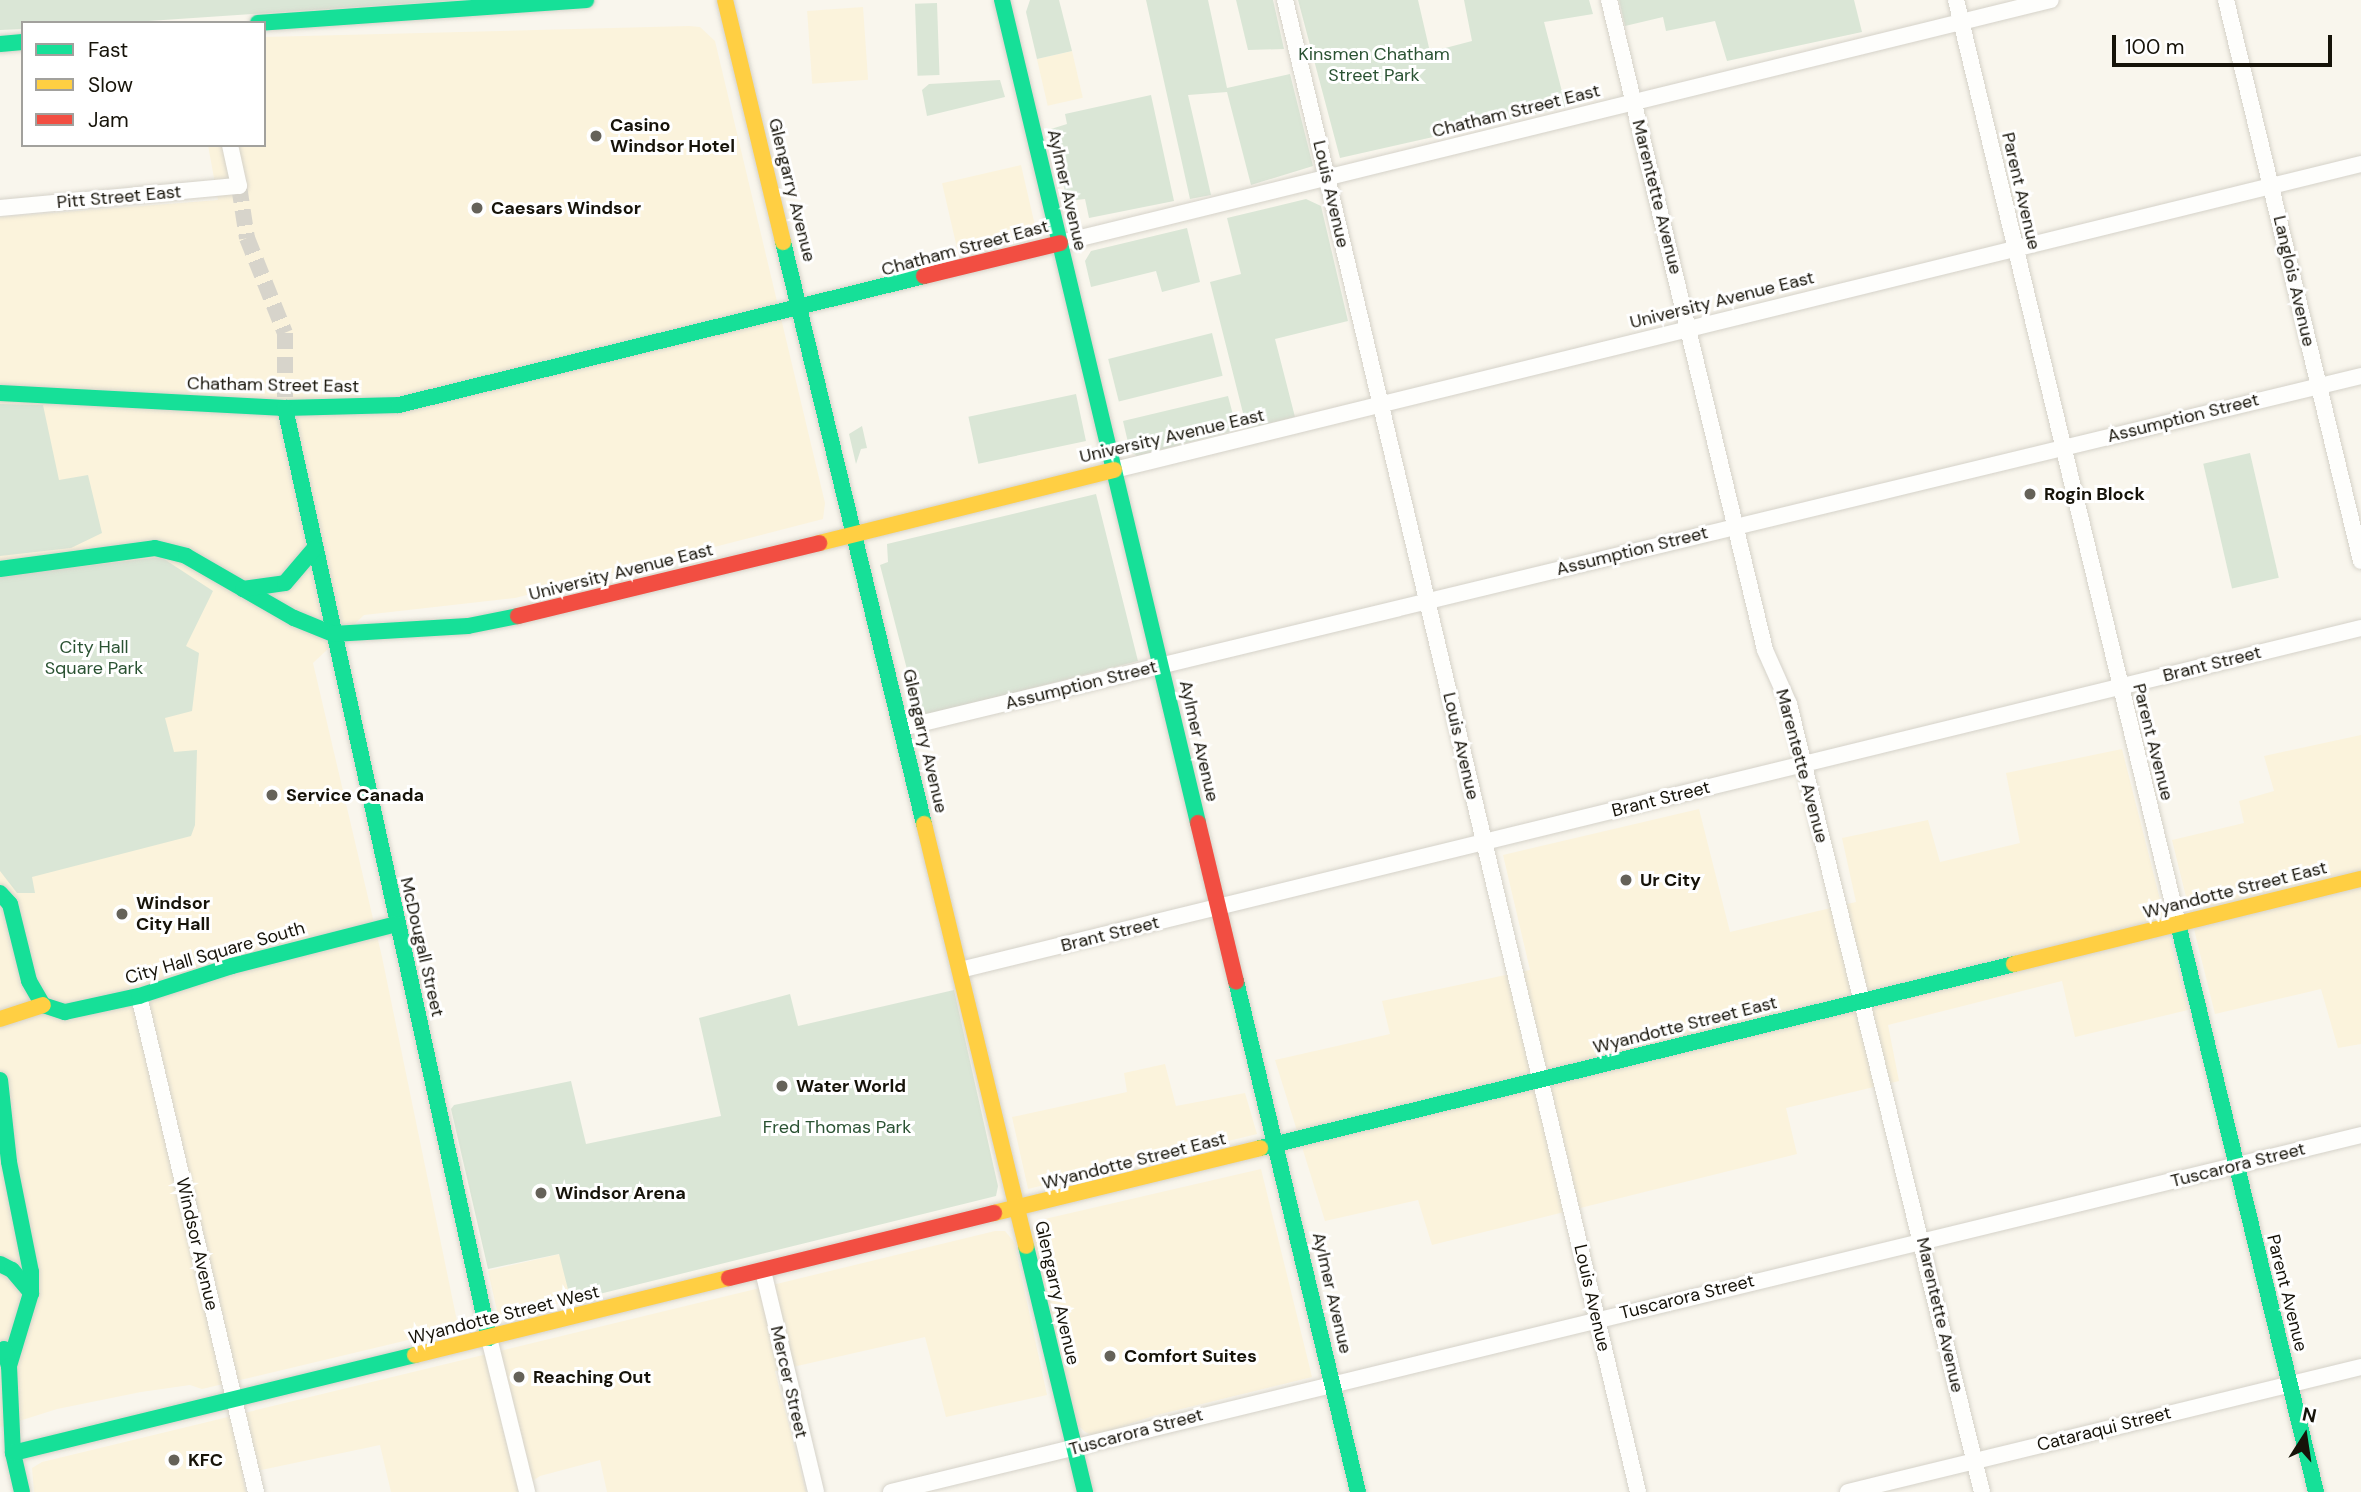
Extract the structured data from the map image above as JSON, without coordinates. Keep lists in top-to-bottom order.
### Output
{
  "streets": {
    "main road": [
      "Chatham Street East",
      "Glengarry Avenue",
      "Aylmer Avenue",
      "Parent Avenue",
      "University Avenue East",
      "Wyandotte Street East",
      "McDougall Street",
      "City Hall Square South",
      "Wyandotte Street West"
    ],
    "street": [
      "Louis Avenue",
      "Pitt Street East",
      "Marentette Avenue",
      "Langlois Avenue",
      "Assumption Street",
      "Brant Street",
      "Tuscarora Street",
      "Windsor Avenue",
      "Mercer Street",
      "Cataraqui Street"
    ]
  },
  "crossings": [
    ["Chatham Street East", "Glengarry Avenue"],
    ["Chatham Street East", "Aylmer Avenue"],
    ["Chatham Street East", "Parent Avenue"],
    ["Chatham Street East", "Louis Avenue"],
    ["Chatham Street East", "Marentette Avenue"],
    ["Chatham Street East", "McDougall Street"],
    ["Glengarry Avenue", "University Avenue East"],
    ["Glengarry Avenue", "Assumption Street"],
    ["Glengarry Avenue", "Brant Street"],
    ["Glengarry Avenue", "Wyandotte Street East"],
    ["Glengarry Avenue", "Tuscarora Street"],
    ["Glengarry Avenue", "Wyandotte Street West"],
    ["Aylmer Avenue", "University Avenue East"],
    ["Aylmer Avenue", "Assumption Street"],
    ["Aylmer Avenue", "Brant Street"],
    ["Aylmer Avenue", "Wyandotte Street East"],
    ["Aylmer Avenue", "Tuscarora Street"],
    ["Parent Avenue", "University Avenue East"],
    ["Parent Avenue", "Assumption Street"],
    ["Parent Avenue", "Brant Street"],
    ["Parent Avenue", "Wyandotte Street East"],
    ["Parent Avenue", "Tuscarora Street"],
    ["Parent Avenue", "Cataraqui Street"],
    ["Louis Avenue", "University Avenue East"],
    ["Louis Avenue", "Assumption Street"],
    ["Louis Avenue", "Brant Street"],
    ["Louis Avenue", "Wyandotte Street East"],
    ["Louis Avenue", "Tuscarora Street"],
    ["Marentette Avenue", "University Avenue East"],
    ["Marentette Avenue", "Assumption Street"],
    ["Marentette Avenue", "Brant Street"],
    ["Marentette Avenue", "Wyandotte Street East"],
    ["Marentette Avenue", "Tuscarora Street"],
    ["Marentette Avenue", "Cataraqui Street"],
    ["Langlois Avenue", "University Avenue East"],
    ["Langlois Avenue", "Assumption Street"],
    ["University Avenue East", "McDougall Street"],
    ["Wyandotte Street East", "Wyandotte Street West"],
    ["McDougall Street", "City Hall Square South"],
    ["McDougall Street", "Wyandotte Street West"],
    ["City Hall Square South", "Windsor Avenue"],
    ["Windsor Avenue", "Wyandotte Street West"],
    ["Wyandotte Street West", "Mercer Street"]
  ],
  "parks": ["Kinsmen Chatham Street Park", "City Hall Square Park", "Fred Thomas Park"],
  "places": [
    "Casino Windsor Hotel",
    "Caesars Windsor",
    "Rogin Block",
    "Service Canada",
    "Ur City",
    "Windsor City Hall",
    "Water World",
    "Windsor Arena",
    "Comfort Suites",
    "Reaching Out",
    "KFC"
  ],
  "legend": ["Fast", "Slow", "Jam"],
  "scale_bar": "100 m",
  "north": "top"
}
